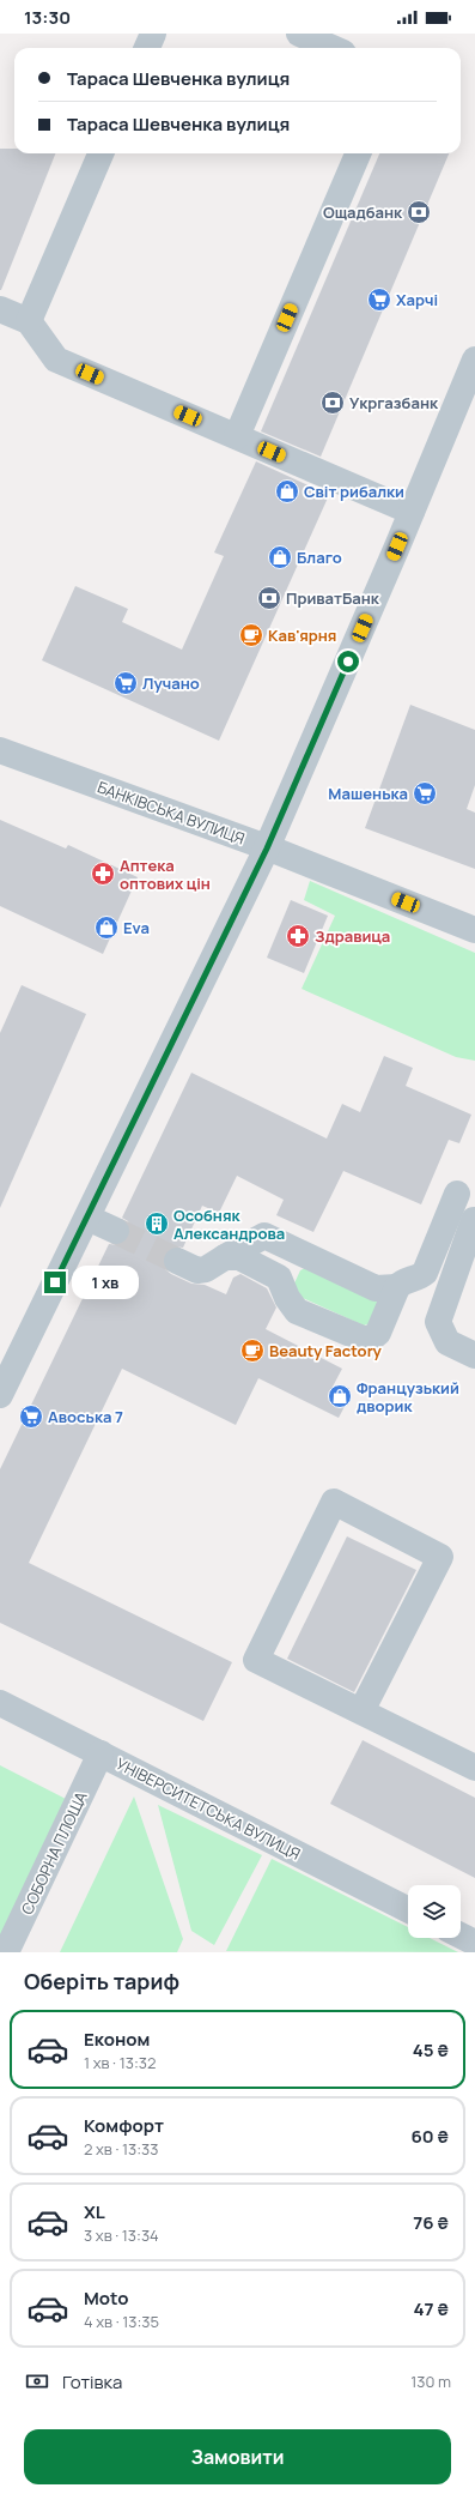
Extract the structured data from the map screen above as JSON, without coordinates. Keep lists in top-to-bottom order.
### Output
{
  "streets": {
    "street": ["БАНКІВСЬКА ВУЛИЦЯ", "УНІВЕРСИТЕТСЬКА ВУЛИЦЯ", "СОБОРНА ПЛОЩА"]
  },
  "crossings": [
    ["УНІВЕРСИТЕТСЬКА ВУЛИЦЯ", "СОБОРНА ПЛОЩА"]
  ],
  "places": {
    "bank": ["Ощадбанк", "Укргазбанк", "ПриватБанк"],
    "supermarket": [
      "Харчі",
      "Лучано",
      "Машенька",
      "Авоська 7"
    ],
    "shop": [
      "Світ рибалки",
      "Благо",
      "Eva",
      "Французький дворик"
    ],
    "cafe": ["Кав'ярня", "Beauty Factory"],
    "pharmacy": ["Аптека оптових цін", "Здравица"],
    "building": ["Особняк Александрова"]
  },
  "page": {
    "status": "13:30",
    "banner": ["Тараса Шевченка вулиця", "Тараса Шевченка вулиця"],
    "bubble": "1 хв",
    "heading": "Оберіть тариф",
    "list": [
      {
        "name": "Економ",
        "note": "1 хв · 13:32",
        "value": "45 ₴"
      },
      {
        "name": "Комфорт",
        "note": "2 хв · 13:33",
        "value": "60 ₴"
      },
      {
        "name": "XL",
        "note": "3 хв · 13:34",
        "value": "76 ₴"
      },
      {
        "name": "Moto",
        "note": "4 хв · 13:35",
        "value": "47 ₴"
      }
    ],
    "pay": ["Готівка", "130 m"],
    "buttons": "Замовити"
  }
}
